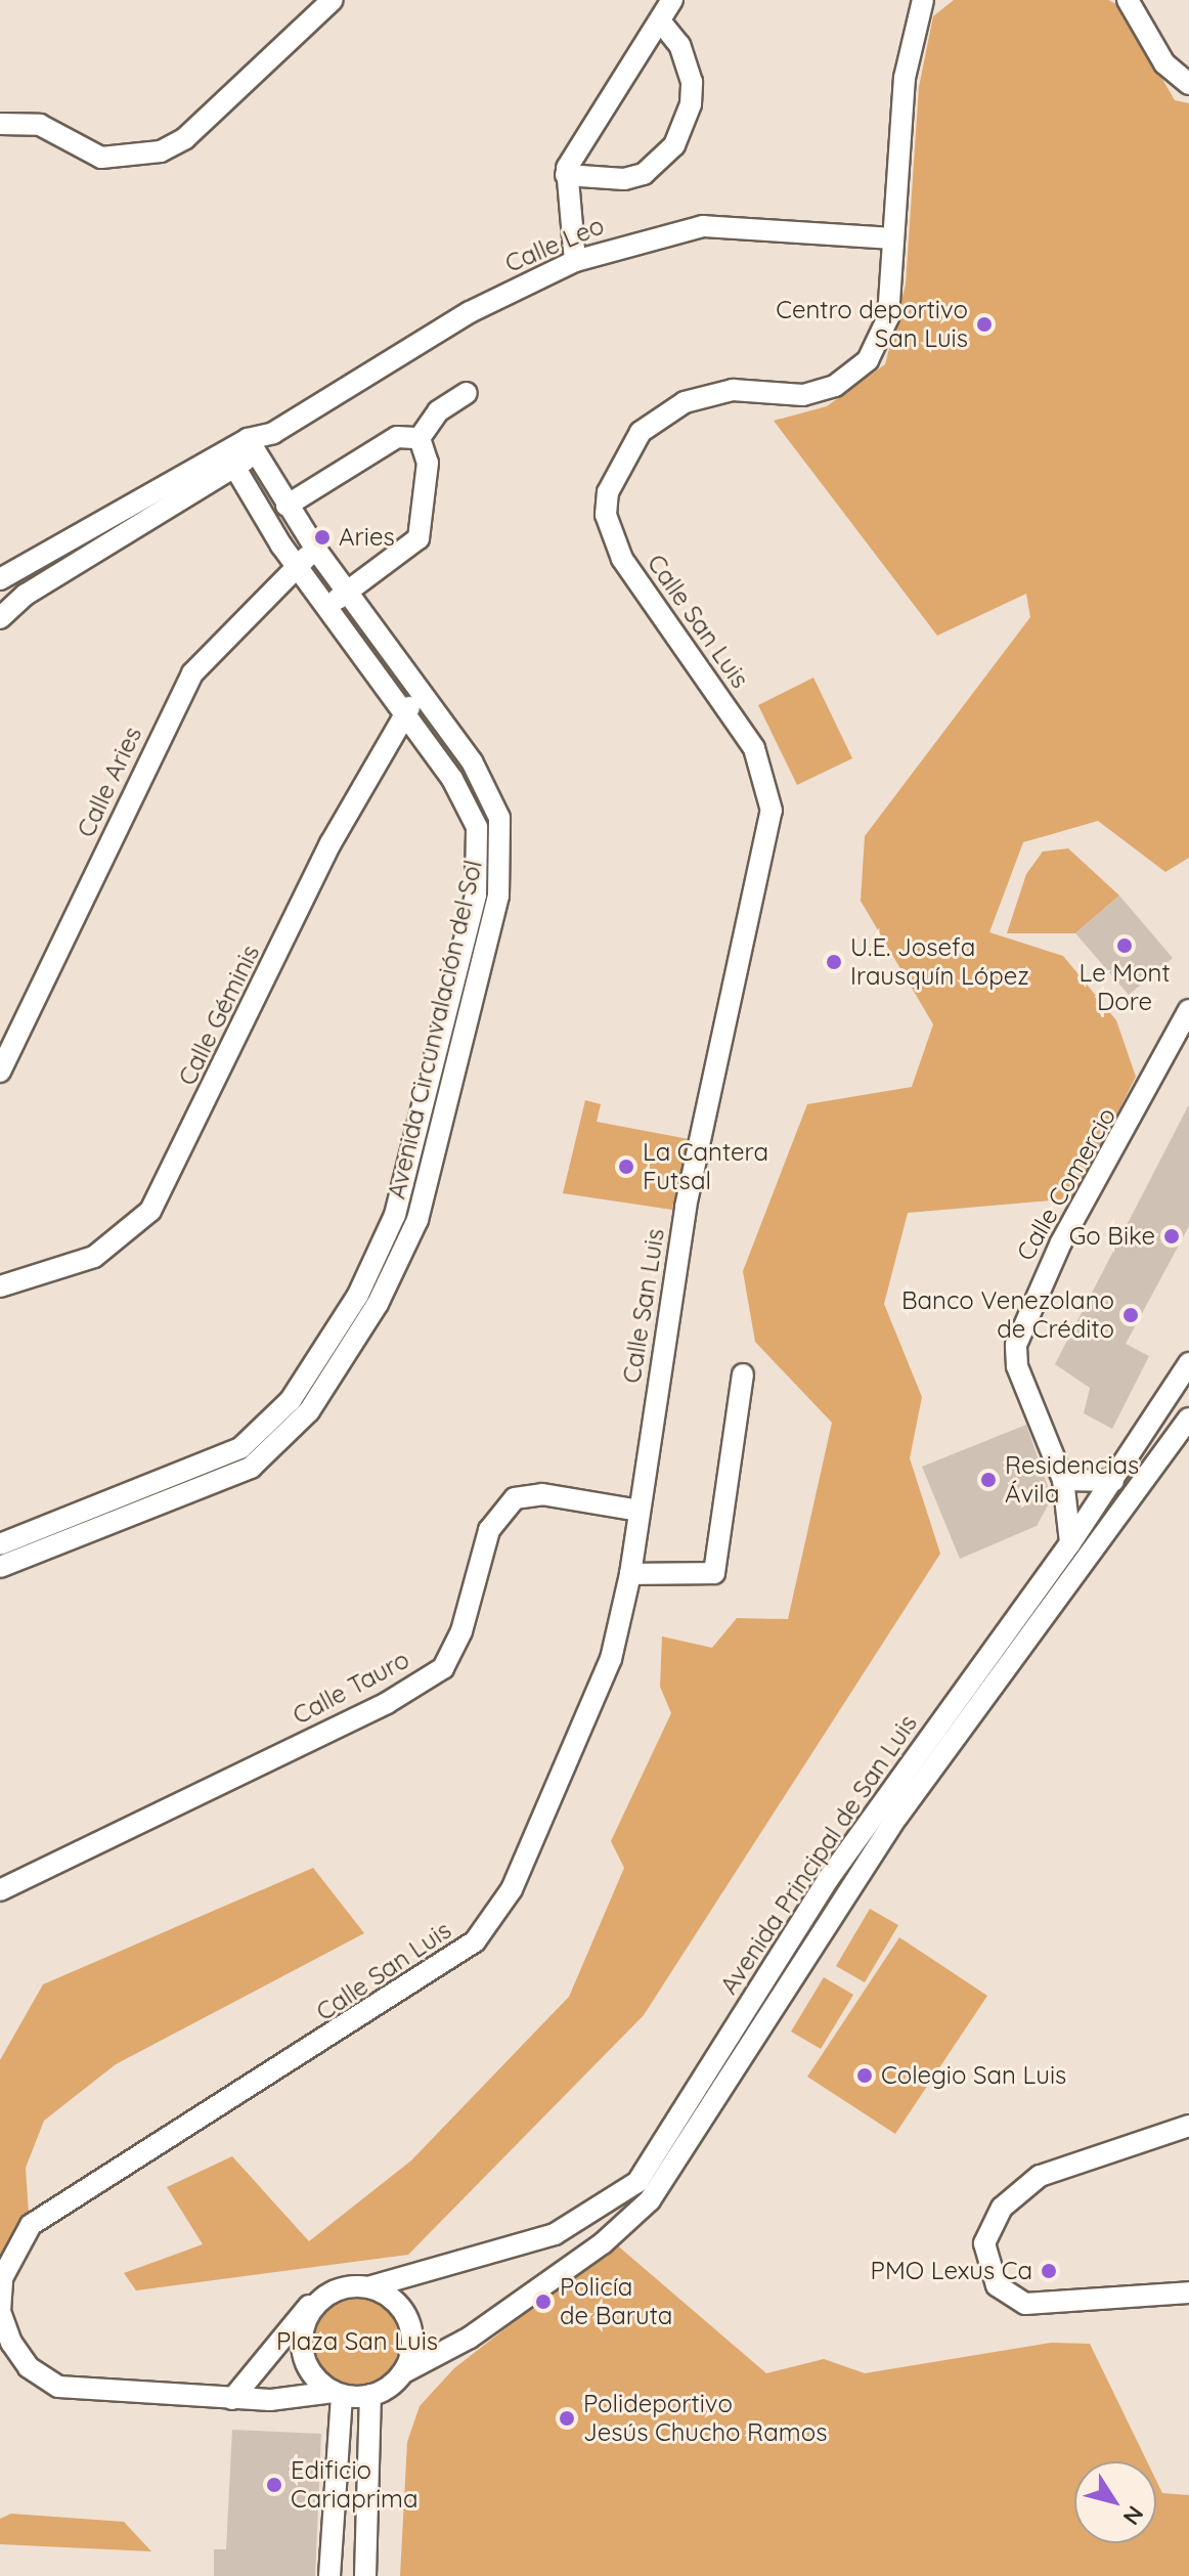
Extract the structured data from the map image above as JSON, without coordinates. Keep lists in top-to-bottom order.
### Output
{
  "streets": {
    "street": [
      "Calle Leo",
      "Calle San Luis",
      "Calle Aries",
      "Calle Géminis",
      "Avenida Circunvalación del Sol",
      "Calle Comercio",
      "Calle Tauro",
      "Avenida Principal de San Luis"
    ]
  },
  "crossings": [
    ["Calle Leo", "Calle San Luis"],
    ["Calle Leo", "Avenida Circunvalación del Sol"],
    ["Calle San Luis", "Calle Tauro"],
    ["Calle San Luis", "Avenida Principal de San Luis"],
    ["Calle Aries", "Avenida Circunvalación del Sol"],
    ["Calle Géminis", "Avenida Circunvalación del Sol"],
    ["Calle Comercio", "Avenida Principal de San Luis"]
  ],
  "parks": ["Plaza San Luis"],
  "places": [
    "Centro deportivo San Luis",
    "Aries",
    "Le Mont Dore",
    "U.E. Josefa Irausquín López",
    "La Cantera Futsal",
    "Go Bike",
    "Banco Venezolano de Crédito",
    "Residencias Ávila",
    "Colegio San Luis",
    "PMO Lexus Ca",
    "Policía de Baruta",
    "Polideportivo Jesús Chucho Ramos",
    "Edificio Cariaprima"
  ],
  "north": "bottom right"
}
